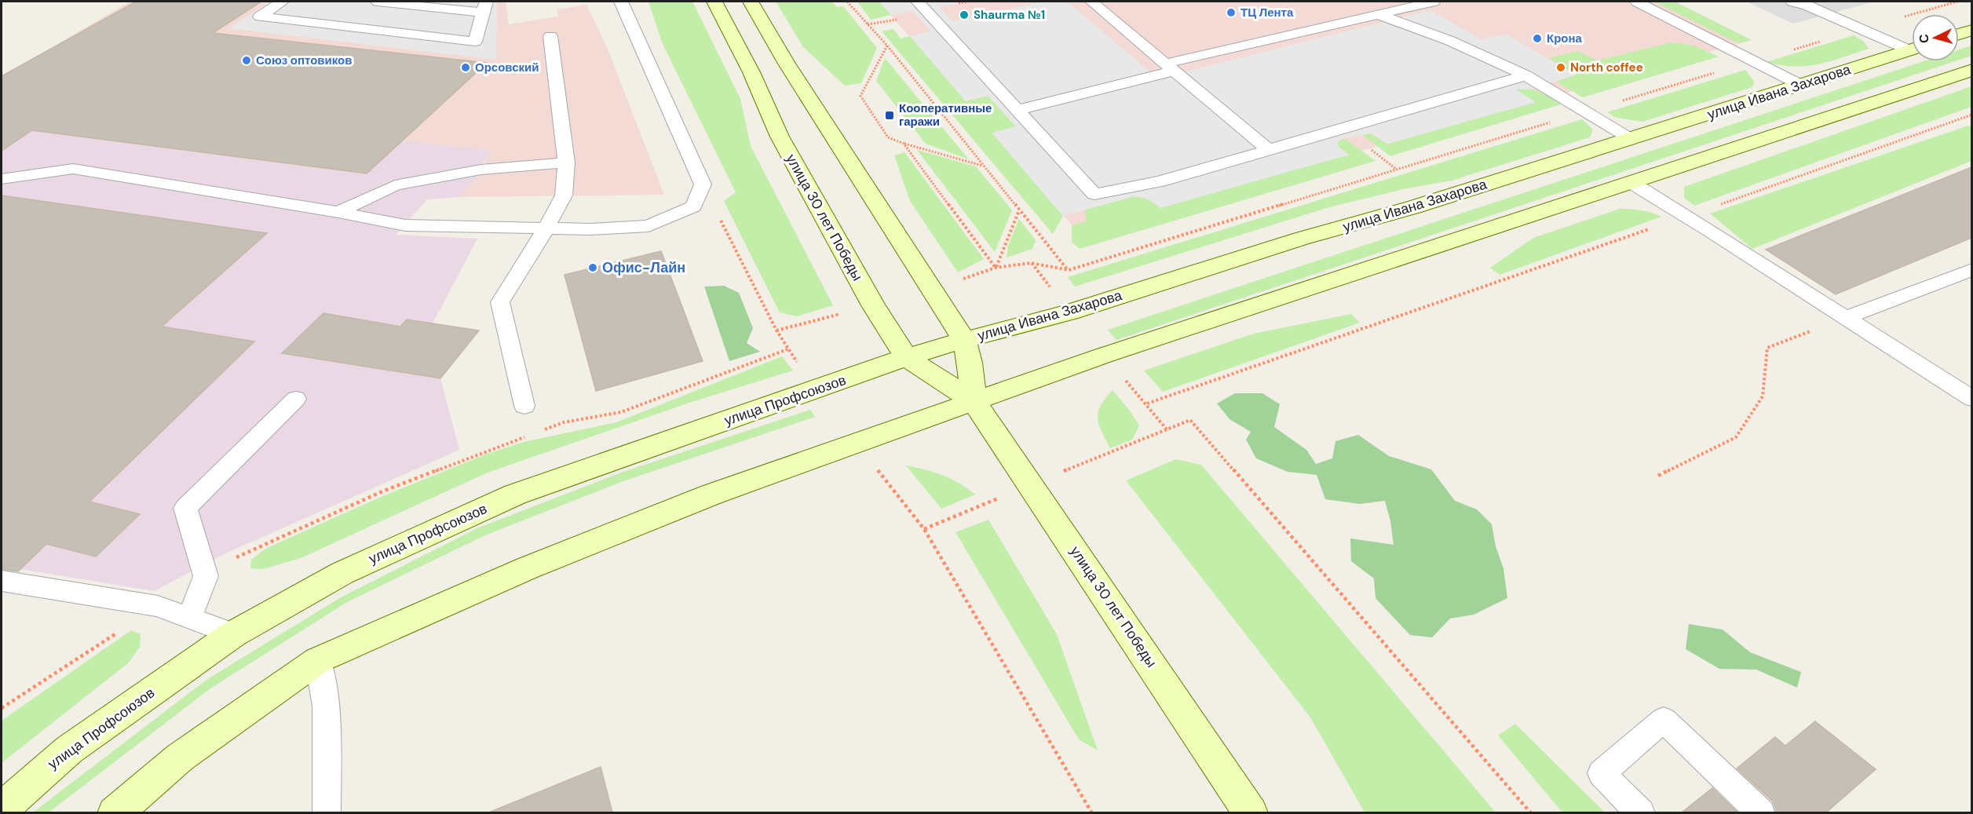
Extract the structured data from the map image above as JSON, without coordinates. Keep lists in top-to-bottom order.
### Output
{
  "streets": {
    "main road": ["улица Ивана Захарова", "улица 30 лет Победы", "улица Профсоюзов"]
  },
  "crossings": [
    ["улица Ивана Захарова", "улица 30 лет Победы"],
    ["улица Ивана Захарова", "улица Профсоюзов"],
    ["улица 30 лет Победы", "улица Профсоюзов"]
  ],
  "places": {
    "other": [
      "ТЦ Лента",
      "Shaurma №1",
      "Крона",
      "Союз оптовиков",
      "Орсовский",
      "North coffee",
      "Офис-Лайн"
    ],
    "transit": ["Кооперативные гаражи"]
  },
  "north": "left"
}
